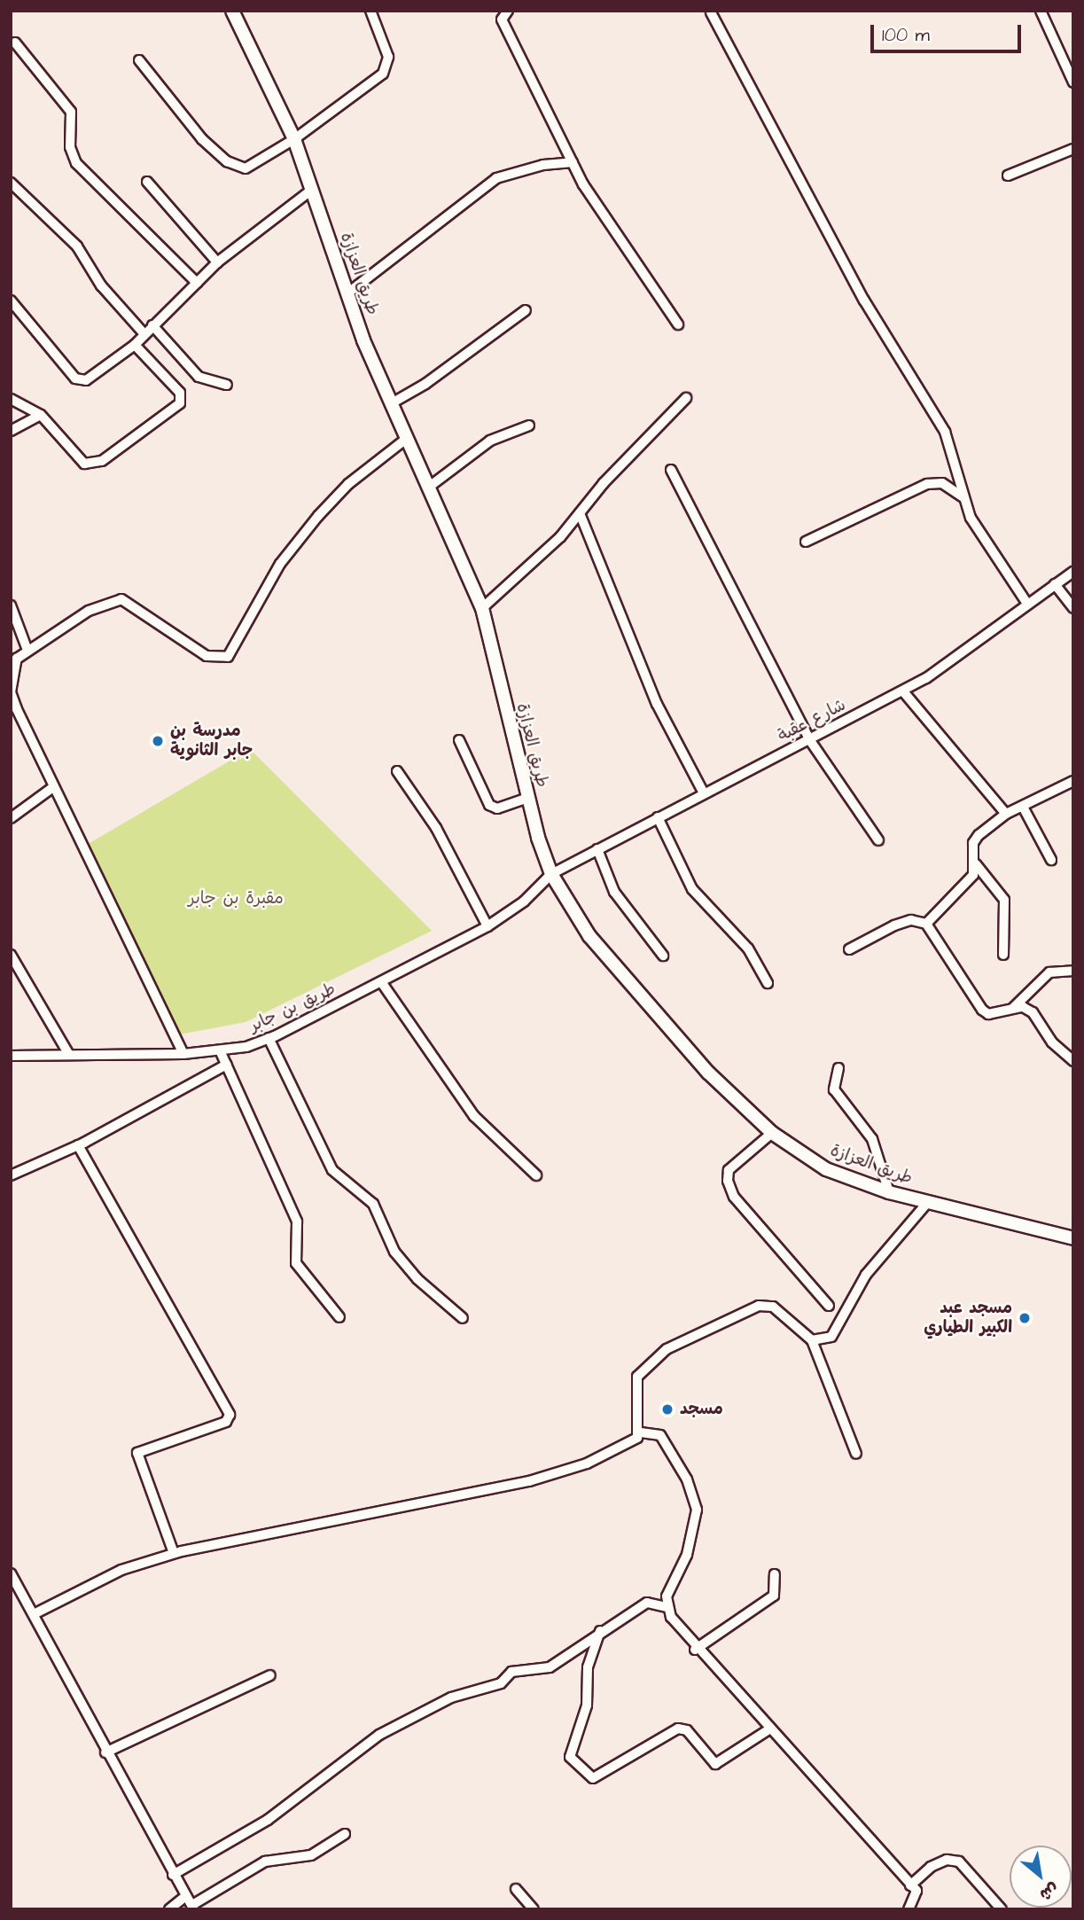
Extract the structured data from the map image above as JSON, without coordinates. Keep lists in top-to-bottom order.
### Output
{
  "streets": {
    "street": ["طريق العزازة", "شارع عقبة", "طريق بن جابر"]
  },
  "crossings": [
    ["طريق العزازة", "شارع عقبة"],
    ["طريق العزازة", "طريق بن جابر"],
    ["شارع عقبة", "طريق بن جابر"]
  ],
  "parks": ["مقبرة بن جابر"],
  "places": ["مدرسة بن جابر الثانوية", "مسجد عبد الكبير الطياري", "مسجد"],
  "scale_bar": "100 m",
  "north": "bottom right"
}
